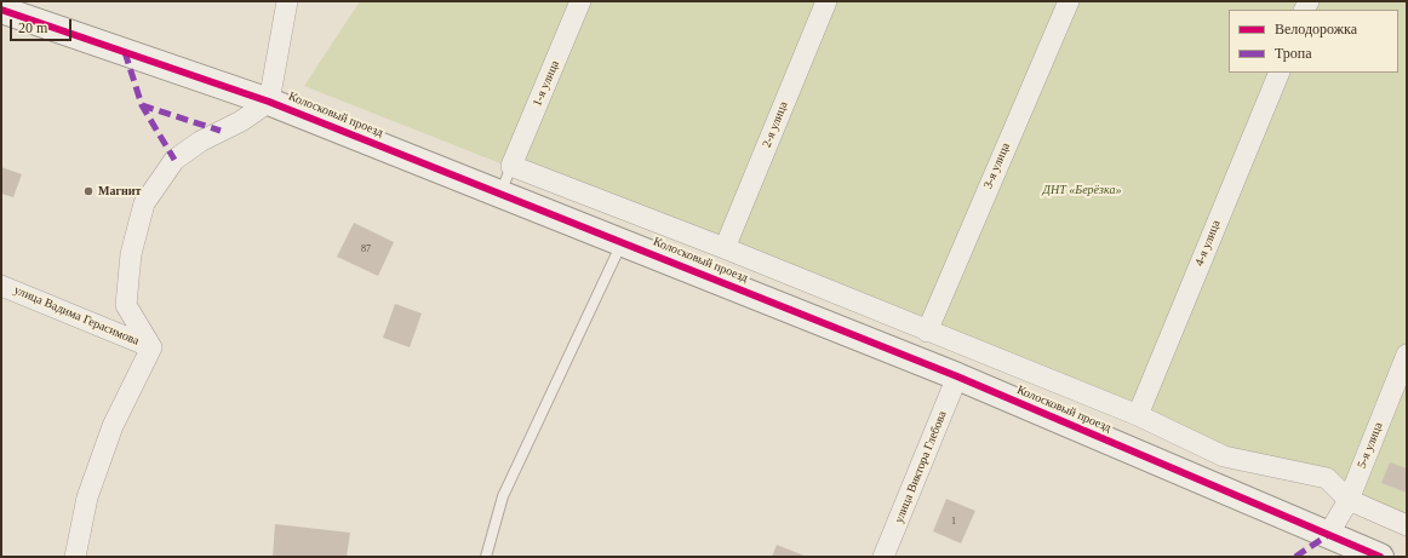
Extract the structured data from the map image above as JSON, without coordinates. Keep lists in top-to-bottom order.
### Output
{
  "streets": {
    "street": [
      "1-я улица",
      "Колосковый проезд",
      "2-я улица",
      "3-я улица",
      "4-я улица",
      "улица Вадима Герасимова",
      "5-я улица",
      "улица Виктора Глебова"
    ]
  },
  "crossings": [
    ["Колосковый проезд", "5-я улица"],
    ["Колосковый проезд", "улица Виктора Глебова"]
  ],
  "parks": ["ДНТ «Берёзка»"],
  "places": ["Магнит"],
  "house_numbers": ["87", "1"],
  "legend": ["Велодорожка", "Тропа"],
  "scale_bar": "20 m"
}
